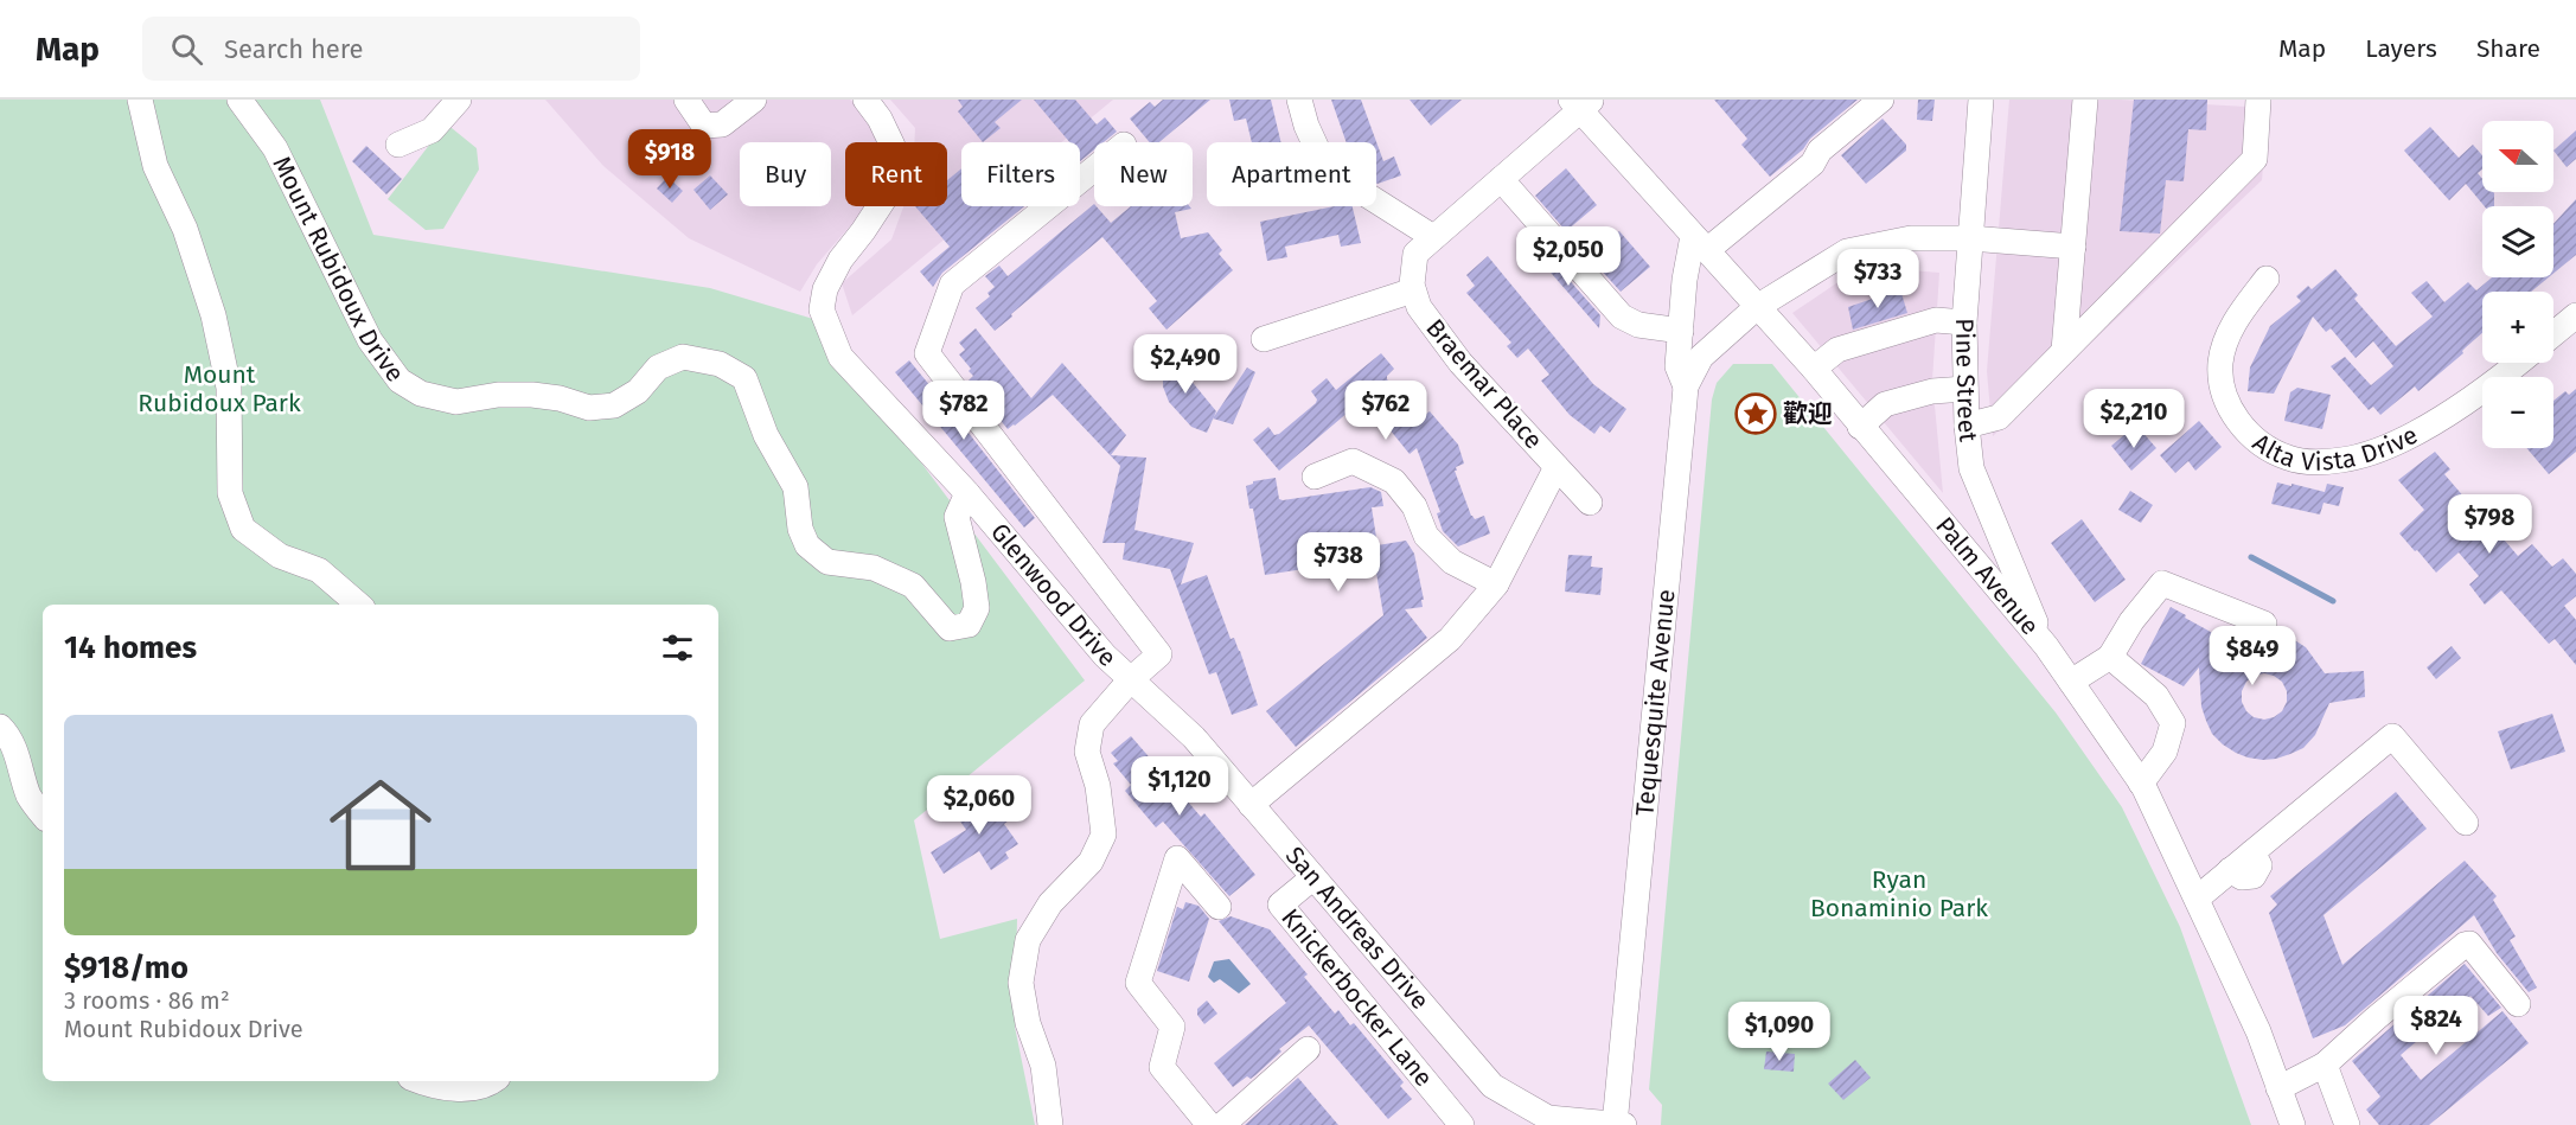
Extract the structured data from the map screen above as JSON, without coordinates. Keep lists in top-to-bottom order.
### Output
{
  "streets": {
    "street": [
      "Mount Rubidoux Drive",
      "Pine Street",
      "Braemar Place",
      "Alta Vista Drive",
      "Palm Avenue",
      "Glenwood Drive",
      "Tequesquite Avenue",
      "San Andreas Drive",
      "Knickerbocker Lane"
    ]
  },
  "crossings": [
    ["Mount Rubidoux Drive", "Glenwood Drive"],
    ["Pine Street", "Palm Avenue"],
    ["Pine Street", "Tequesquite Avenue"],
    ["Braemar Place", "Palm Avenue"],
    ["Palm Avenue", "Tequesquite Avenue"],
    ["Glenwood Drive", "San Andreas Drive"],
    ["Tequesquite Avenue", "San Andreas Drive"],
    ["San Andreas Drive", "Knickerbocker Lane"]
  ],
  "parks": ["Mount Rubidoux Park", "Ryan Bonaminio Park"],
  "places": {
    "place": ["歡迎"]
  },
  "north": "left",
  "page": {
    "header": "Map",
    "search": "Search here",
    "nav": ["Map", "Layers", "Share"],
    "map_buttons": ["+", "−"],
    "price": [
      "$918",
      "$2,050",
      "$733",
      "$2,490",
      "$782",
      "$762",
      "$2,210",
      "$798",
      "$738",
      "$849",
      "$1,120",
      "$2,060",
      "$824",
      "$1,090"
    ],
    "chip": [
      "Buy",
      "Rent",
      "Filters",
      "New",
      "Apartment"
    ],
    "heading": "14 homes",
    "list": [
      {
        "name": "$918/mo",
        "note": "3 rooms · 86 m² · Mount Rubidoux Drive"
      }
    ]
  }
}
